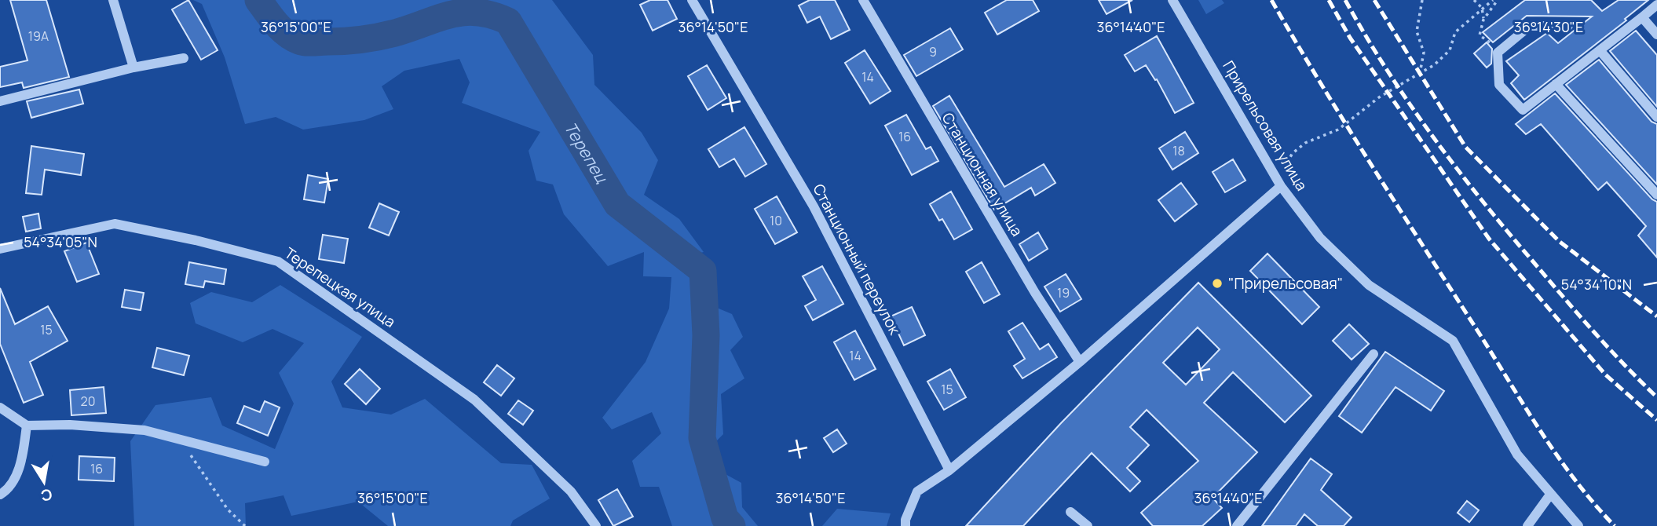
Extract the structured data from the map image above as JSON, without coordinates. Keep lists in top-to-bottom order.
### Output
{
  "streets": {
    "street": [
      "Прирельсовая улица",
      "Станционная улица",
      "Станционный переулок",
      "Терепецкая улица"
    ]
  },
  "water": ["Терепец"],
  "places": ["\"Прирельсовая\""],
  "house_numbers": [
    "19А",
    "9",
    "14",
    "16",
    "18",
    "10",
    "19",
    "15",
    "14",
    "15",
    "20",
    "16"
  ],
  "north": "bottom",
  "coordinates": [
    "36°15'00\"E",
    "36°14'50\"E",
    "36°14'40\"E",
    "36°14'30\"E",
    "54°34'05\"N",
    "54°34'10\"N"
  ]
}
